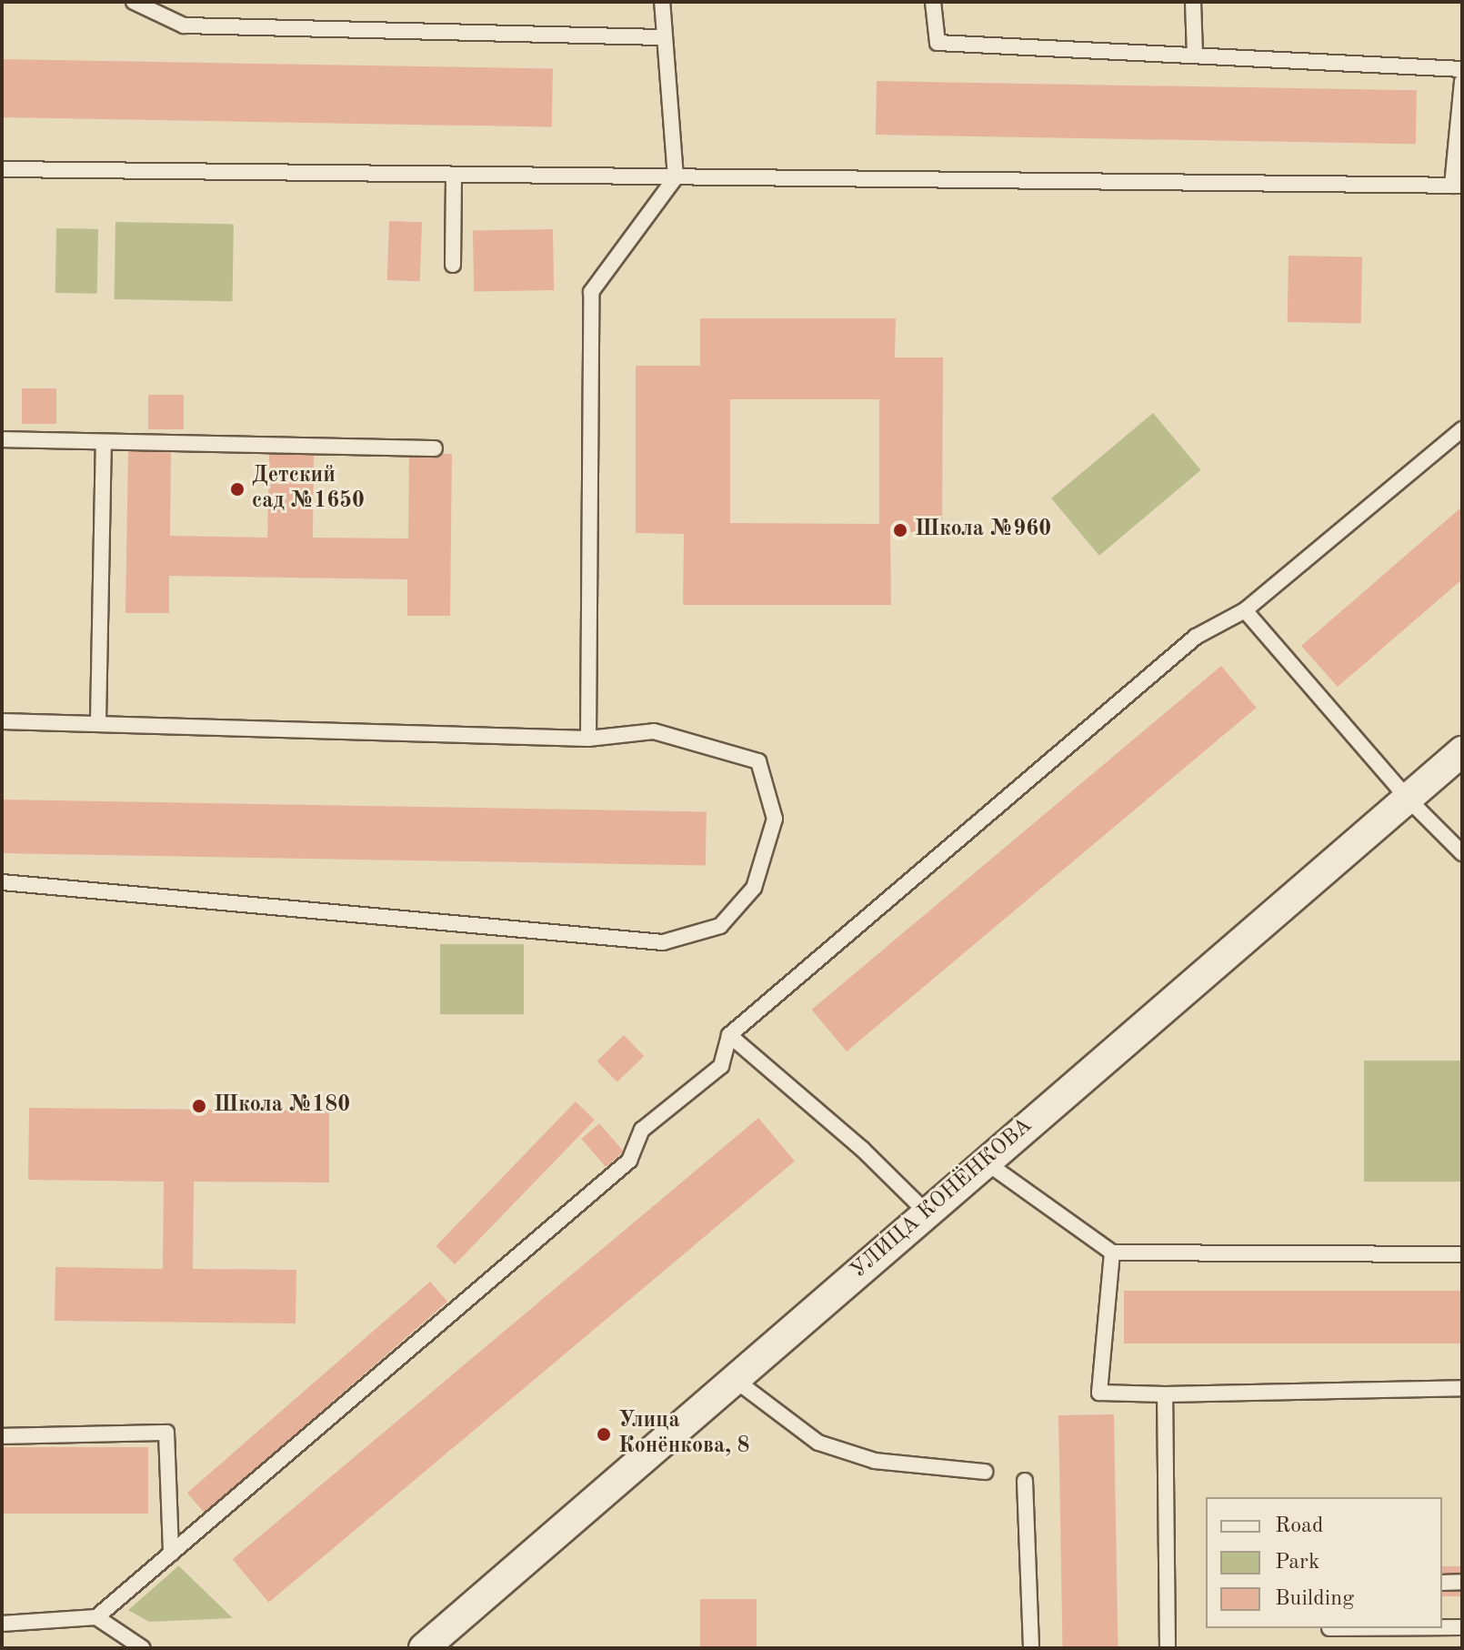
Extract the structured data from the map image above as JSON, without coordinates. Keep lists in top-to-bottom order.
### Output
{
  "streets": {
    "street": ["УЛИЦА КОНЁНКОВА"]
  },
  "places": [
    "Детский сад №1650",
    "Школа №960",
    "Школа №180",
    "Улица Конёнкова, 8"
  ],
  "legend": ["Road", "Park", "Building"]
}
